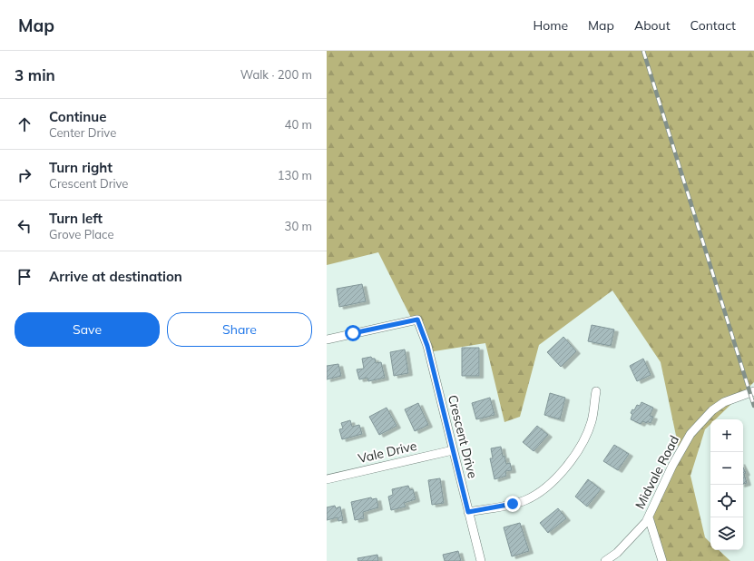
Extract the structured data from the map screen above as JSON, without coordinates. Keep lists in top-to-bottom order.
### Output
{
  "streets": {
    "street": ["Crescent Drive", "Vale Drive", "Midvale Road"]
  },
  "crossings": [
    ["Crescent Drive", "Vale Drive"]
  ],
  "page": {
    "header": "Map",
    "nav": [
      "Home",
      "Map",
      "About",
      "Contact"
    ],
    "heading": ["3 min", "Walk · 200 m"],
    "list": [
      ["Continue", "Center Drive", "40 m"],
      ["Turn right", "Crescent Drive", "130 m"],
      ["Turn left", "Grove Place", "30 m"],
      "Arrive at destination"
    ],
    "buttons": ["Save", "Share"],
    "map_buttons": ["+", "−"]
  }
}
